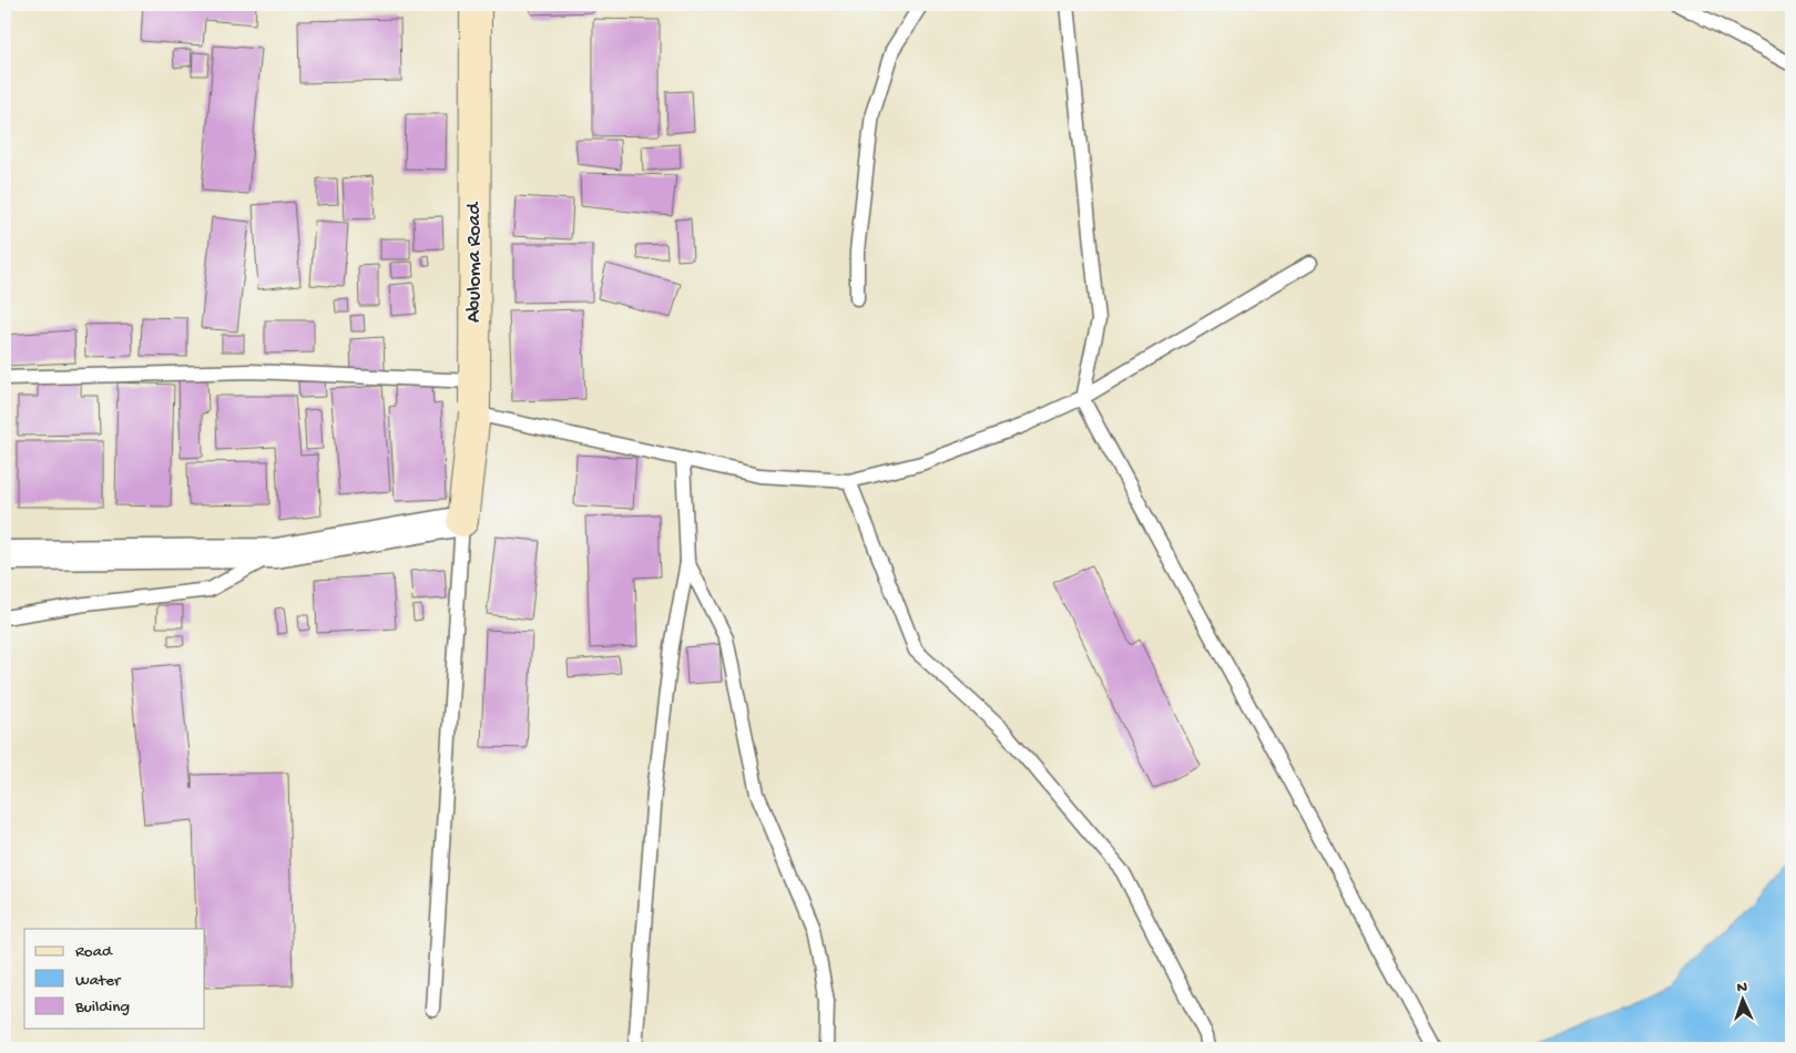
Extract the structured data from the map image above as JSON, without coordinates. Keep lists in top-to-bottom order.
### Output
{
  "streets": {
    "street": ["Abuloma Road"]
  },
  "legend": ["Road", "Water", "Building"],
  "north": "top"
}
